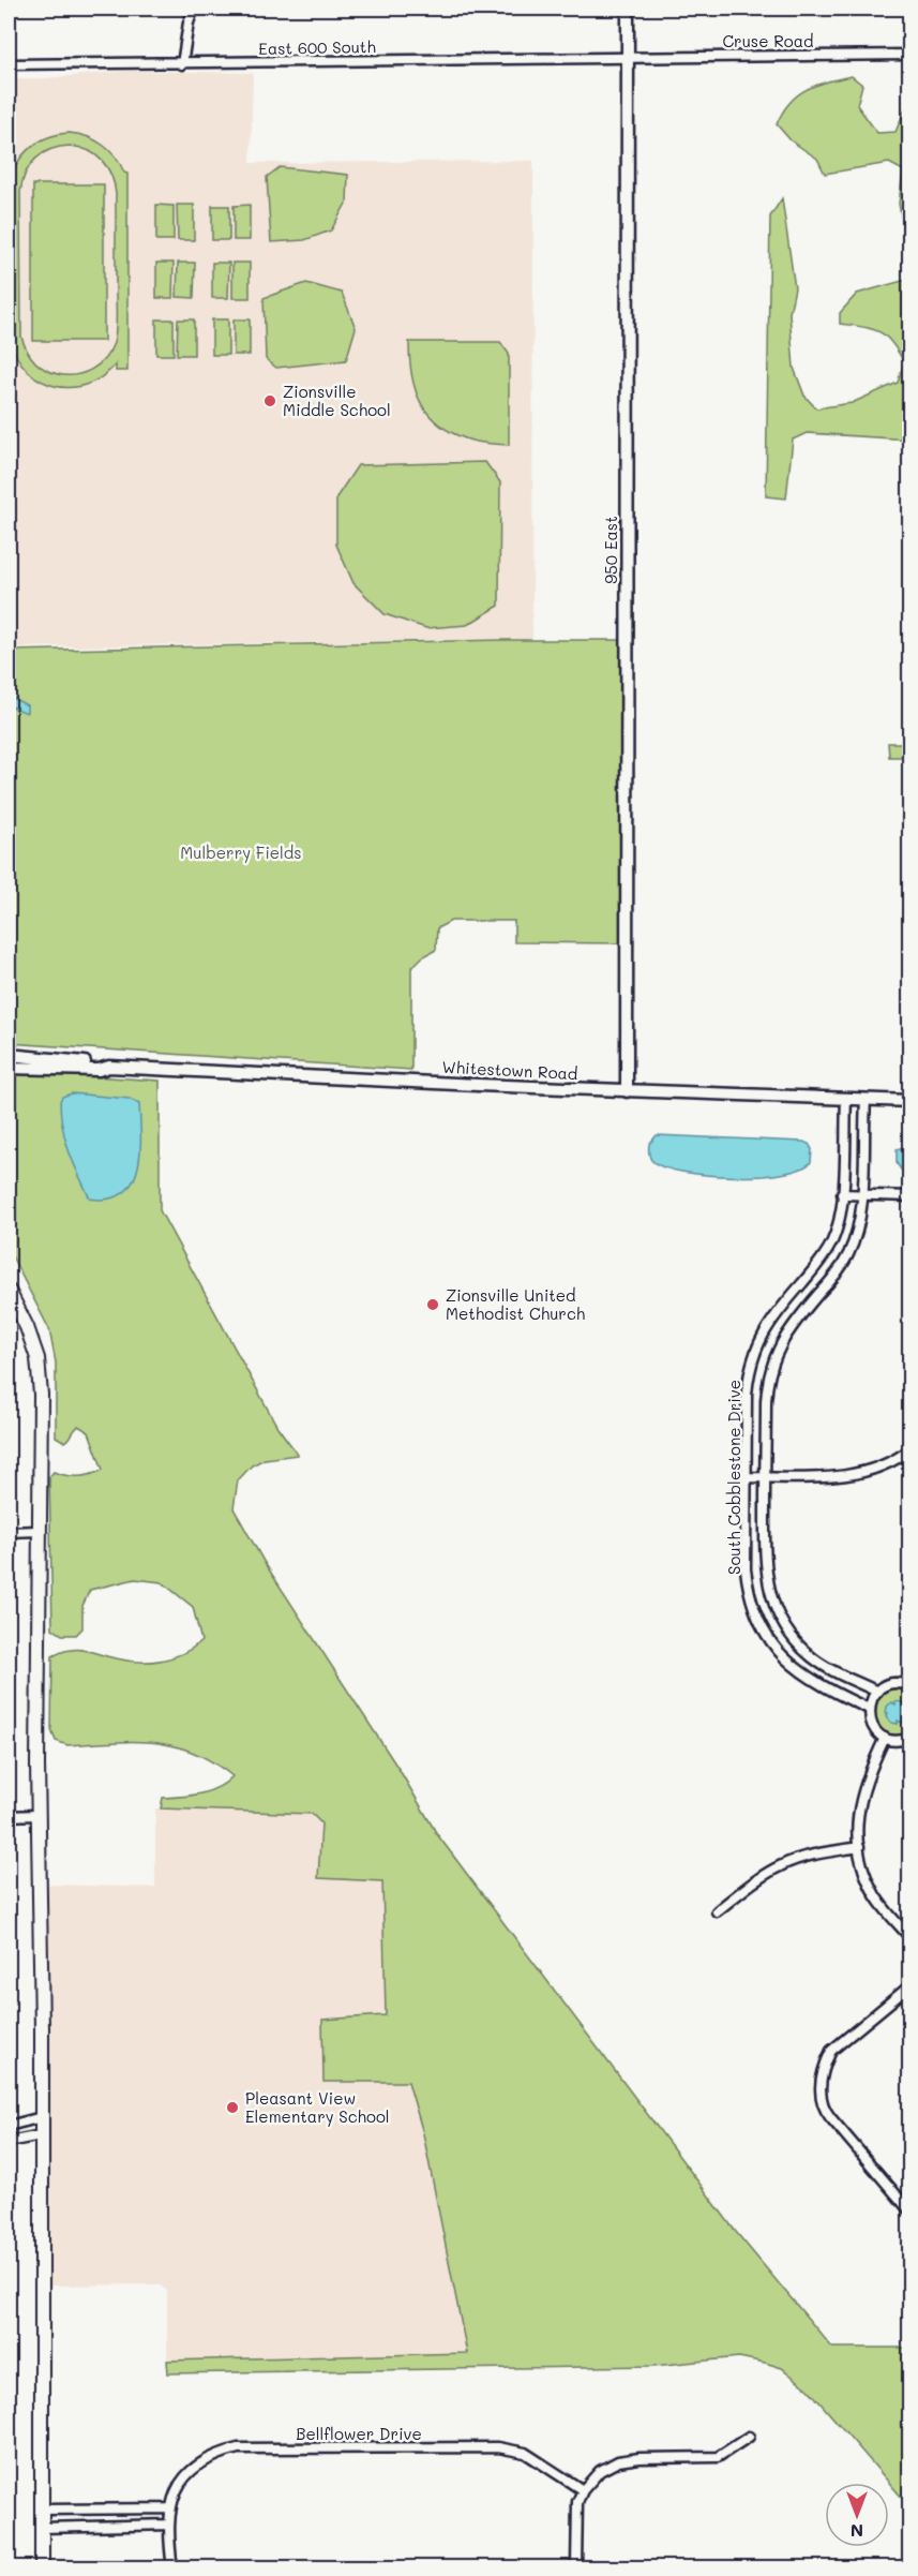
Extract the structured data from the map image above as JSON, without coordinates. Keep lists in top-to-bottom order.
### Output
{
  "streets": {
    "street": [
      "Cruse Road",
      "East 600 South",
      "950 East",
      "Whitestown Road",
      "South Cobblestone Drive",
      "Bellflower Drive"
    ]
  },
  "crossings": [
    ["Cruse Road", "East 600 South"],
    ["Cruse Road", "950 East"],
    ["East 600 South", "950 East"],
    ["950 East", "Whitestown Road"],
    ["Whitestown Road", "South Cobblestone Drive"]
  ],
  "parks": ["Mulberry Fields"],
  "places": ["Zionsville Middle School", "Zionsville United Methodist Church", "Pleasant View Elementary School"],
  "north": "bottom"
}
